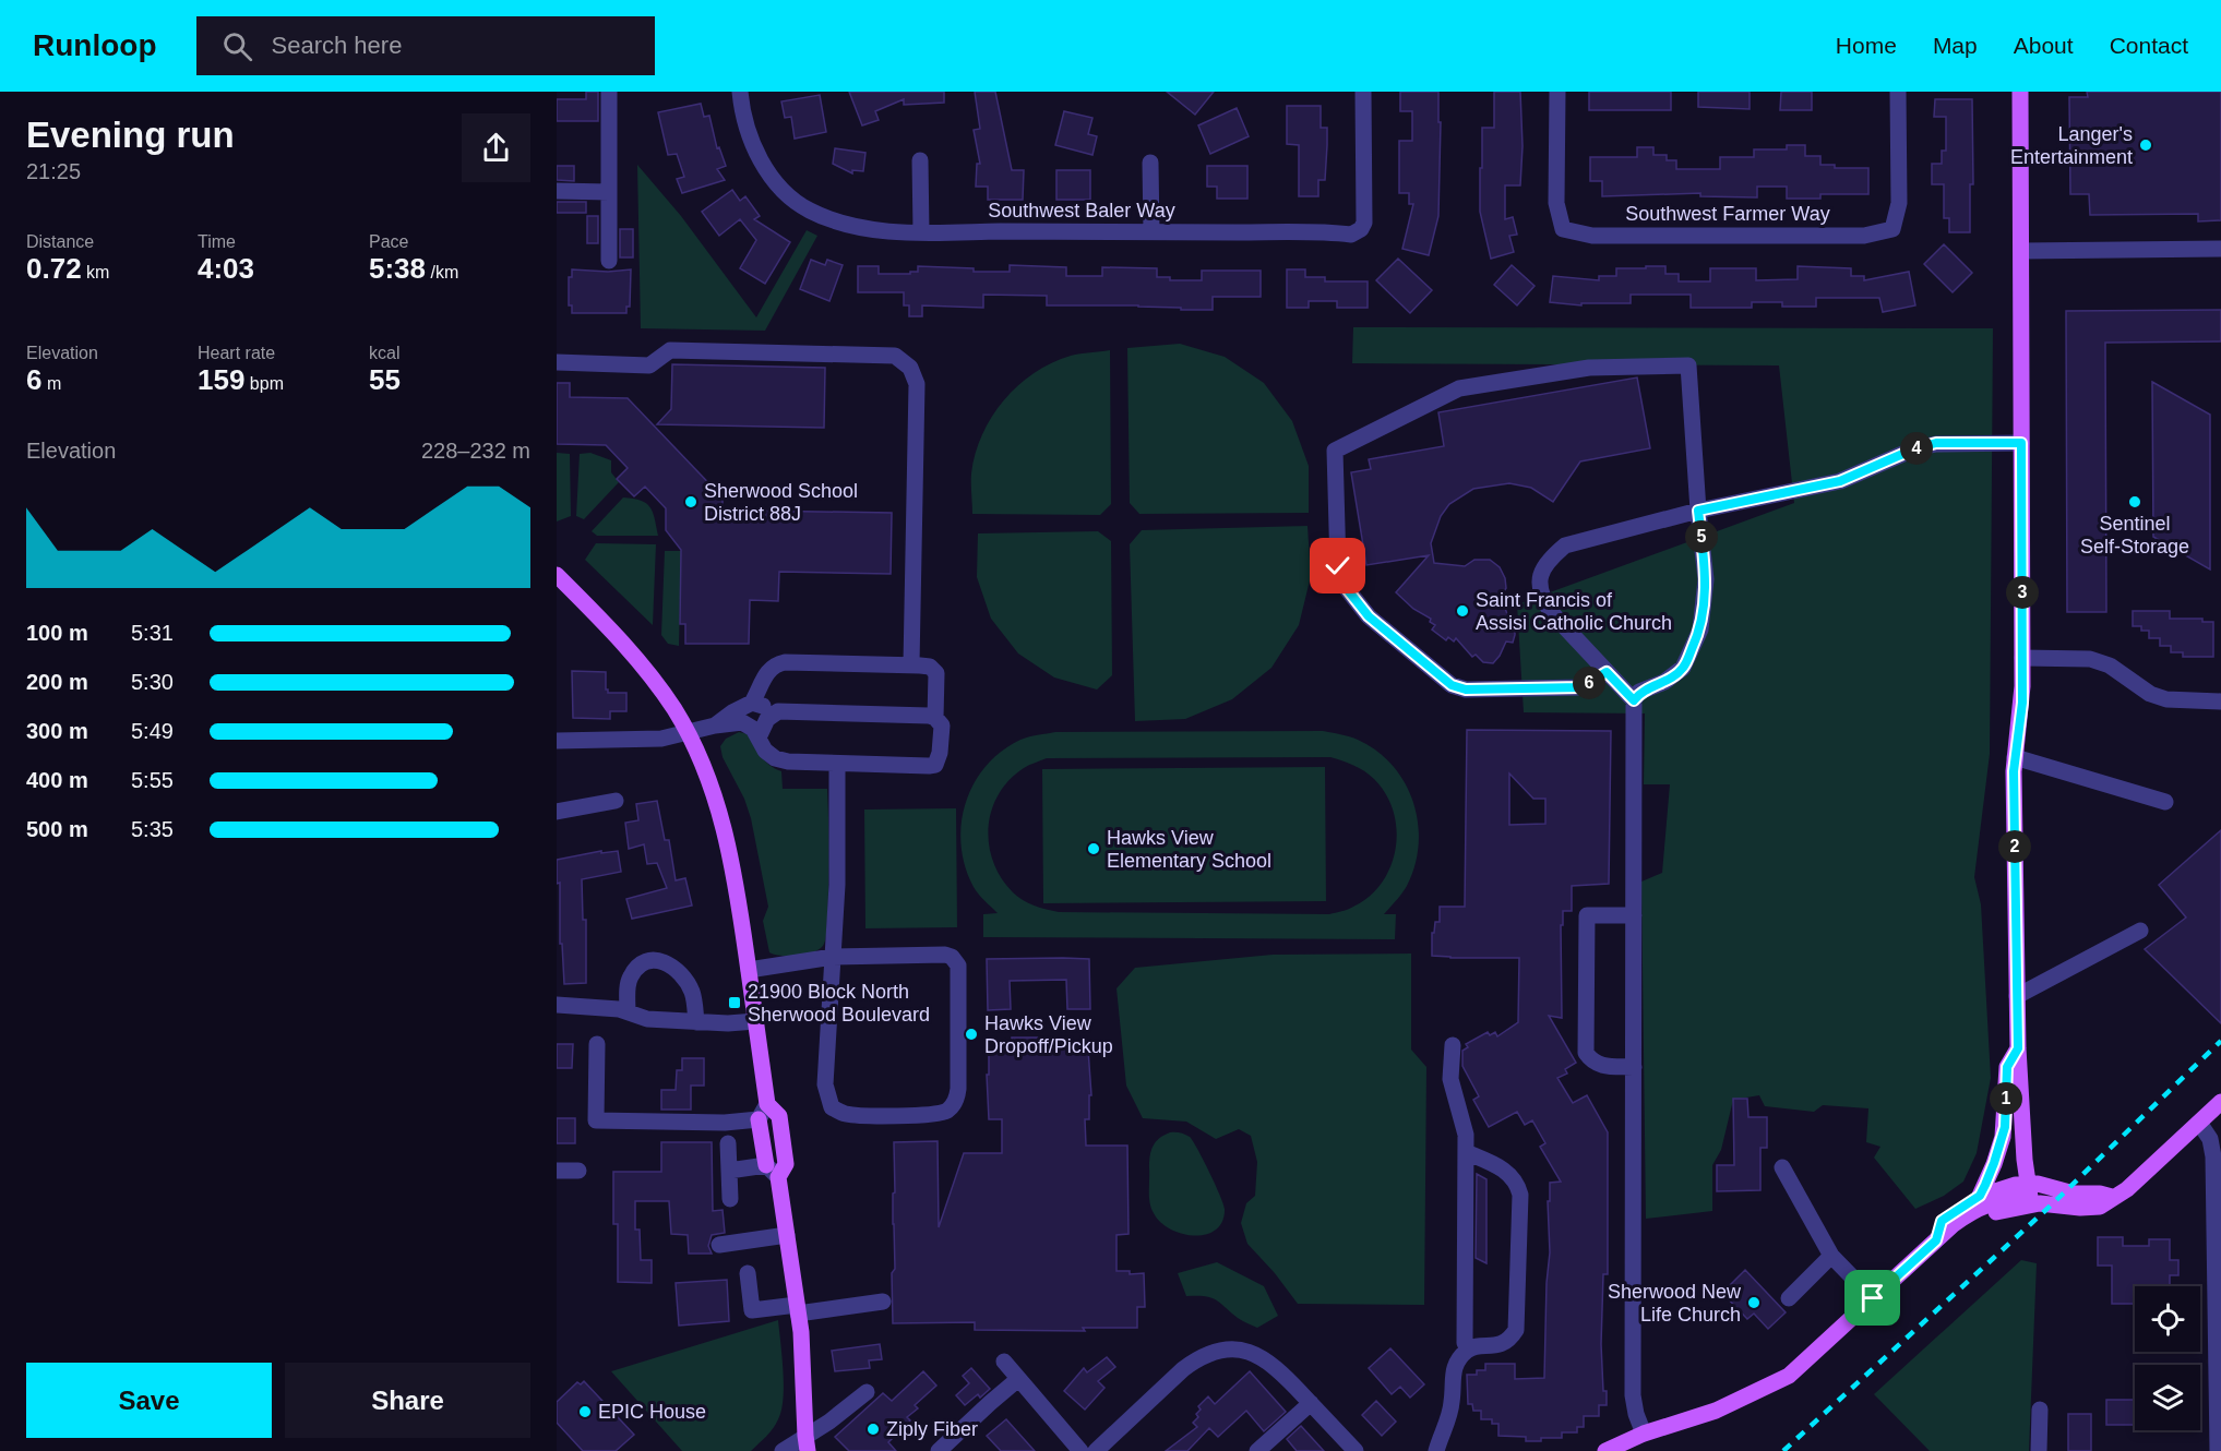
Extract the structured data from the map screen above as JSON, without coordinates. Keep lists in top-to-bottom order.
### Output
{
  "streets": {
    "street": ["Southwest Baler Way", "Southwest Farmer Way"]
  },
  "places": {
    "other": [
      "Langer's Entertainment",
      "Sherwood School District 88J",
      "Sentinel Self-Storage",
      "Saint Francis of Assisi Catholic Church",
      "Hawks View Elementary School",
      "Hawks View Dropoff/Pickup",
      "Sherwood New Life Church",
      "EPIC House",
      "Ziply Fiber"
    ],
    "transit": ["21900 Block North Sherwood Boulevard"]
  },
  "page": {
    "header": "Runloop",
    "search": "Search here",
    "nav": [
      "Home",
      "Map",
      "About",
      "Contact"
    ],
    "heading": ["Evening run", "21:25"],
    "stats": [
      ["Distance", "0.72 km"],
      ["Time", "4:03"],
      ["Pace", "5:38 /km"],
      ["Elevation", "6 m"],
      ["Heart rate", "159 bpm"],
      ["kcal", "55"]
    ],
    "chart": ["Elevation", "228–232 m"],
    "pins": [
      "4",
      "5",
      "3",
      "6",
      "2",
      "1"
    ],
    "list": [
      {
        "name": "100 m",
        "note": "5:31"
      },
      {
        "name": "200 m",
        "note": "5:30"
      },
      {
        "name": "300 m",
        "note": "5:49"
      },
      {
        "name": "400 m",
        "note": "5:55"
      },
      {
        "name": "500 m",
        "note": "5:35"
      }
    ],
    "buttons": ["Save", "Share"]
  }
}
